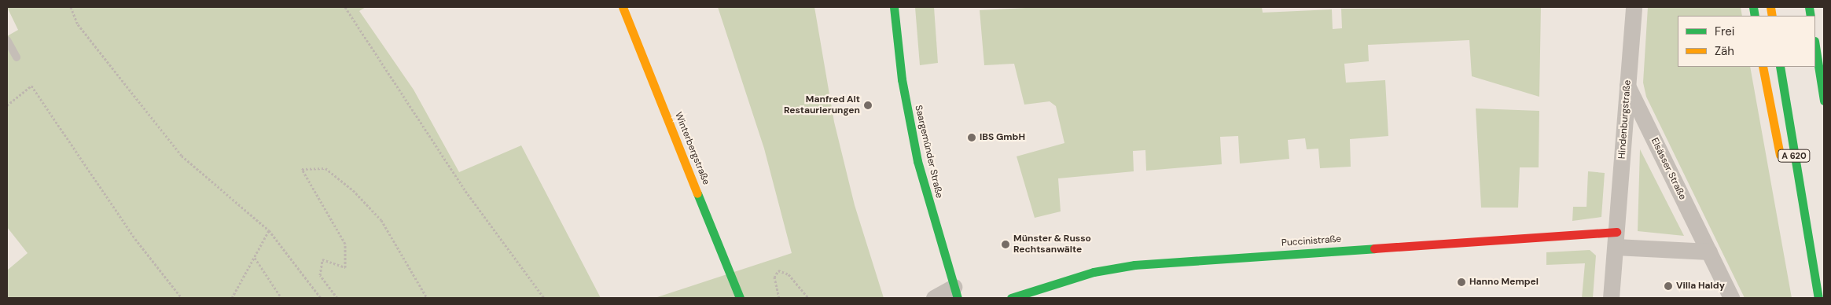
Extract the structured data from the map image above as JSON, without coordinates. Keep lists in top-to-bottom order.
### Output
{
  "streets": {
    "main road": [
      "Winterbergstraße",
      "Saargemünder Straße",
      "A 620",
      "Puccinistraße"
    ],
    "street": ["Hindenburgstraße", "Elsässer Straße"]
  },
  "crossings": [
    ["Hindenburgstraße", "Elsässer Straße"],
    ["Hindenburgstraße", "Puccinistraße"]
  ],
  "places": [
    "Manfred Alt Restaurierungen",
    "IBS GmbH",
    "Münster & Russo Rechtsanwälte",
    "Hanno Mempel",
    "Villa Haldy"
  ],
  "legend": ["Frei", "Zäh"]
}
